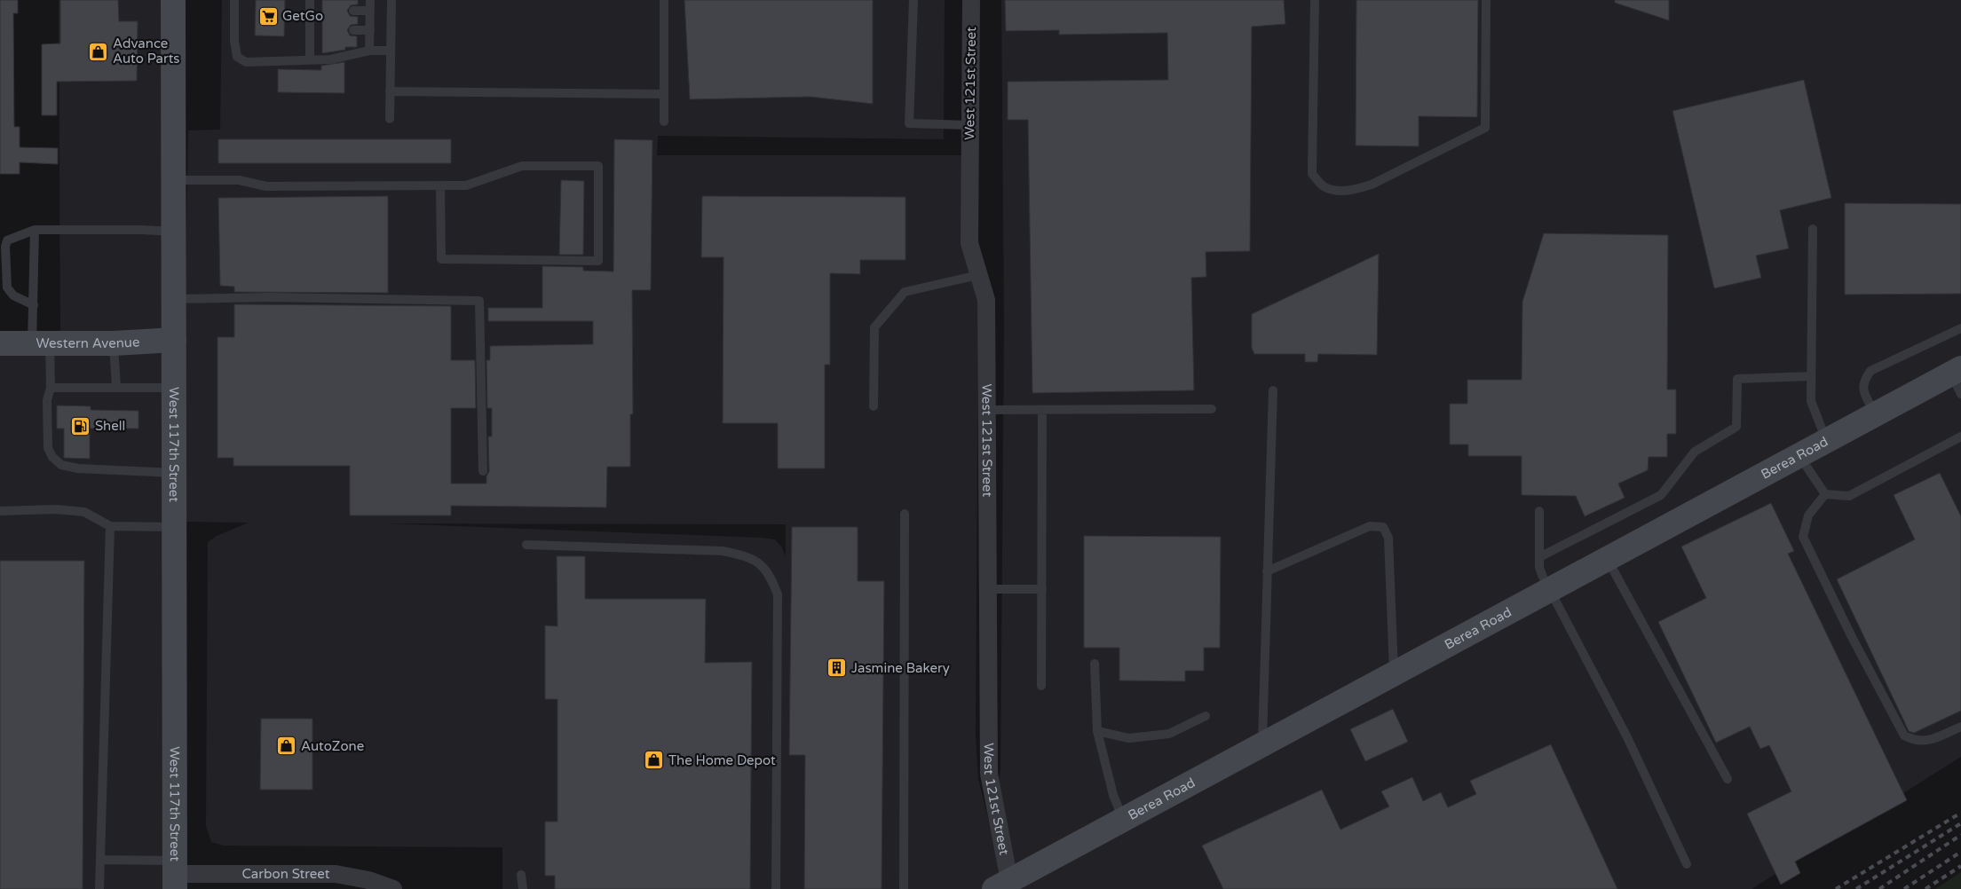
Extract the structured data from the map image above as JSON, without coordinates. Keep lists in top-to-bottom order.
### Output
{
  "streets": {
    "main road": ["Western Avenue", "West 117th Street", "Berea Road"],
    "street": ["West 121st Street", "Carbon Street"]
  },
  "crossings": [
    ["West 121st Street", "Berea Road"],
    ["Western Avenue", "West 117th Street"],
    ["West 117th Street", "Carbon Street"]
  ],
  "places": {
    "supermarket": ["GetGo"],
    "shop": ["Advance Auto Parts", "AutoZone", "The Home Depot"],
    "fuel station": ["Shell"],
    "building": ["Jasmine Bakery"]
  }
}
